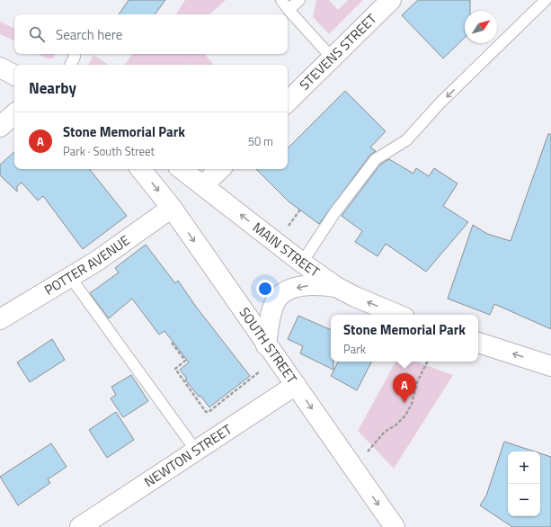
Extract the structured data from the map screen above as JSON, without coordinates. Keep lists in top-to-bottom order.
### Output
{
  "streets": {
    "main road": [
      "STEVENS STREET",
      "MAIN STREET",
      "POTTER AVENUE",
      "SOUTH STREET",
      "NEWTON STREET"
    ]
  },
  "crossings": [
    ["POTTER AVENUE", "SOUTH STREET"],
    ["SOUTH STREET", "NEWTON STREET"]
  ],
  "one_way": ["MAIN STREET", "SOUTH STREET"],
  "north": "top right",
  "page": {
    "search": "Search here",
    "heading": "Nearby",
    "list": [
      {
        "mark": "A",
        "name": "Stone Memorial Park",
        "note": "Park · South Street",
        "value": "50 m"
      }
    ],
    "popup": ["Stone Memorial Park", "Park"],
    "pins": "A",
    "map_buttons": ["+", "−"]
  }
}
